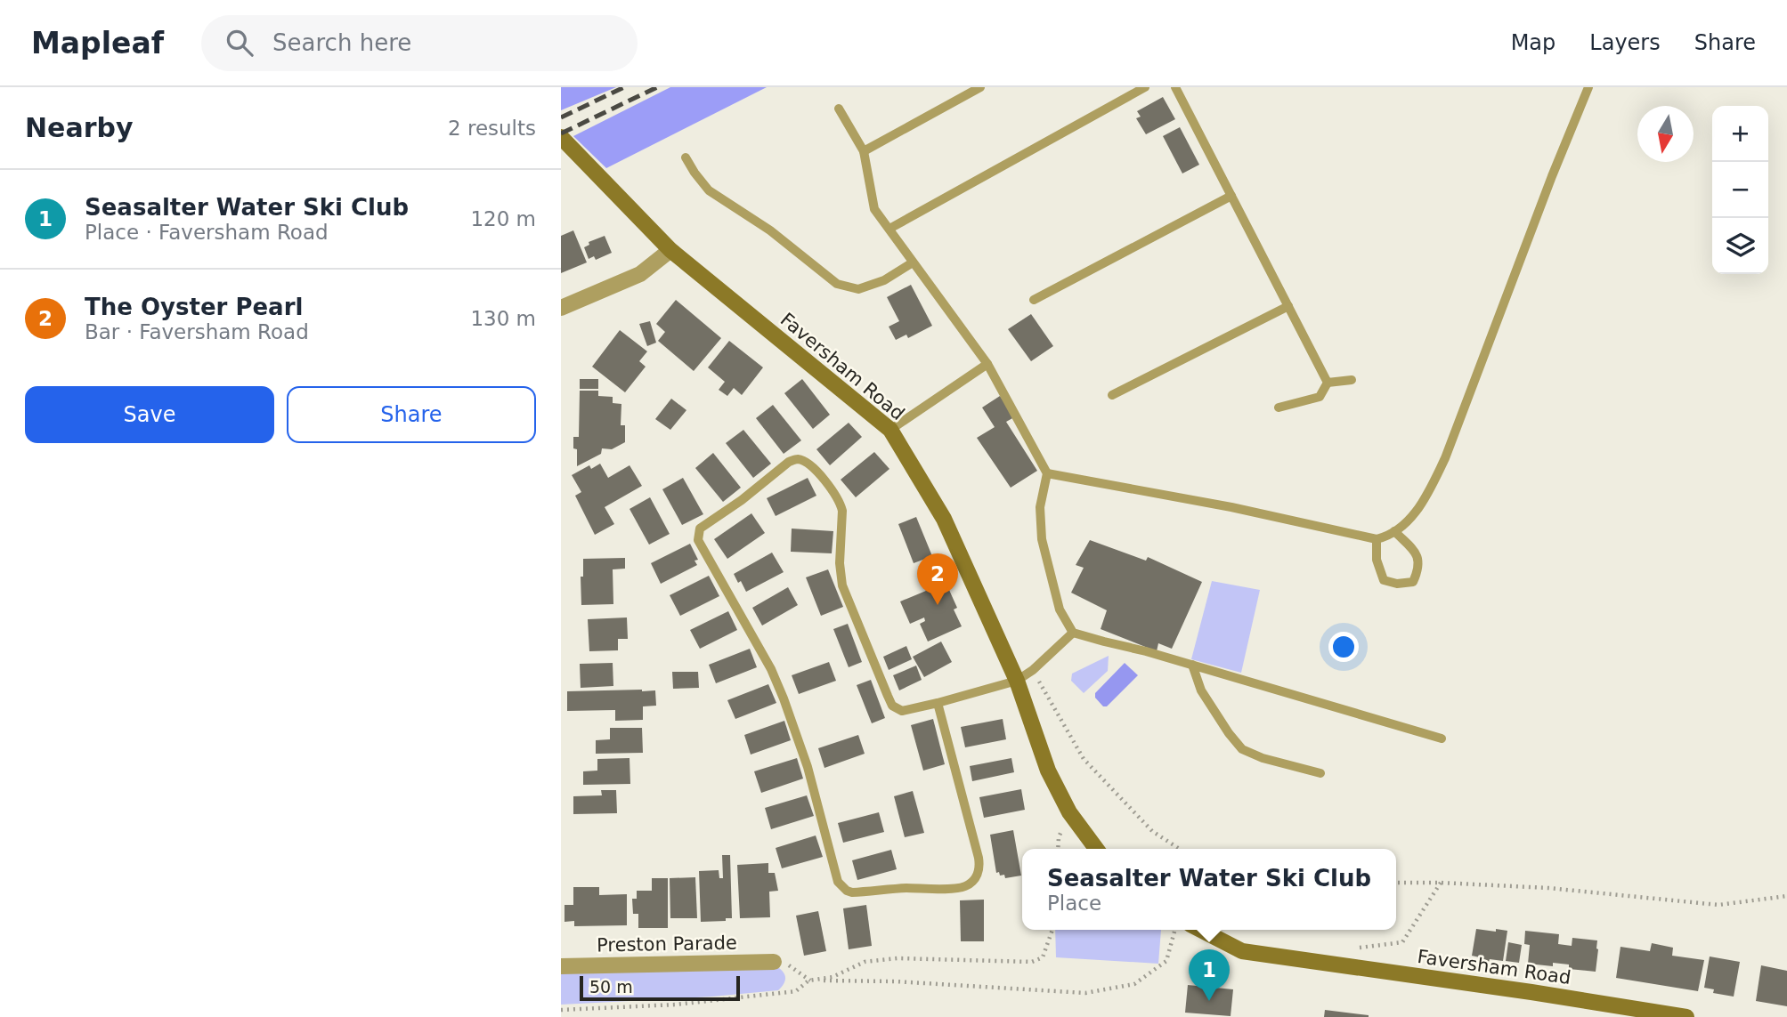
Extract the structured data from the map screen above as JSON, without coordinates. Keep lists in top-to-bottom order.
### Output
{
  "streets": {
    "street": ["Faversham Road", "Preston Parade"]
  },
  "scale_bar": "50 m",
  "north": "bottom",
  "page": {
    "header": "Mapleaf",
    "search": "Search here",
    "nav": ["Map", "Layers", "Share"],
    "heading": ["Nearby", "2 results"],
    "map_buttons": ["+", "−"],
    "list": [
      {
        "mark": "1",
        "name": "Seasalter Water Ski Club",
        "note": "Place · Faversham Road",
        "value": "120 m"
      },
      {
        "mark": "2",
        "name": "The Oyster Pearl",
        "note": "Bar · Faversham Road",
        "value": "130 m"
      }
    ],
    "buttons": ["Save", "Share"],
    "pins": ["2", "1"],
    "popup": ["Seasalter Water Ski Club", "Place"],
    "scale": "50 m"
  }
}
